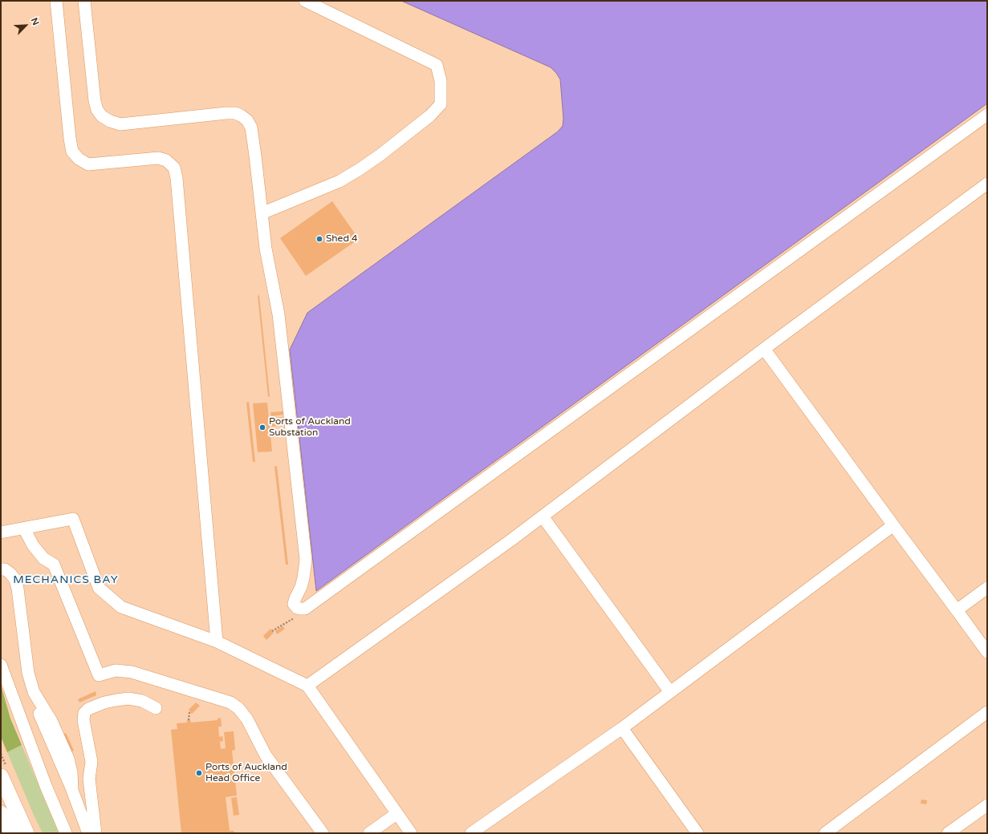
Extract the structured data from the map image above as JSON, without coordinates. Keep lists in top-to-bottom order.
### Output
{
  "districts": ["MECHANICS BAY"],
  "places": ["Shed 4", "Ports of Auckland Substation", "Ports of Auckland Head Office"],
  "north": "top right"
}
